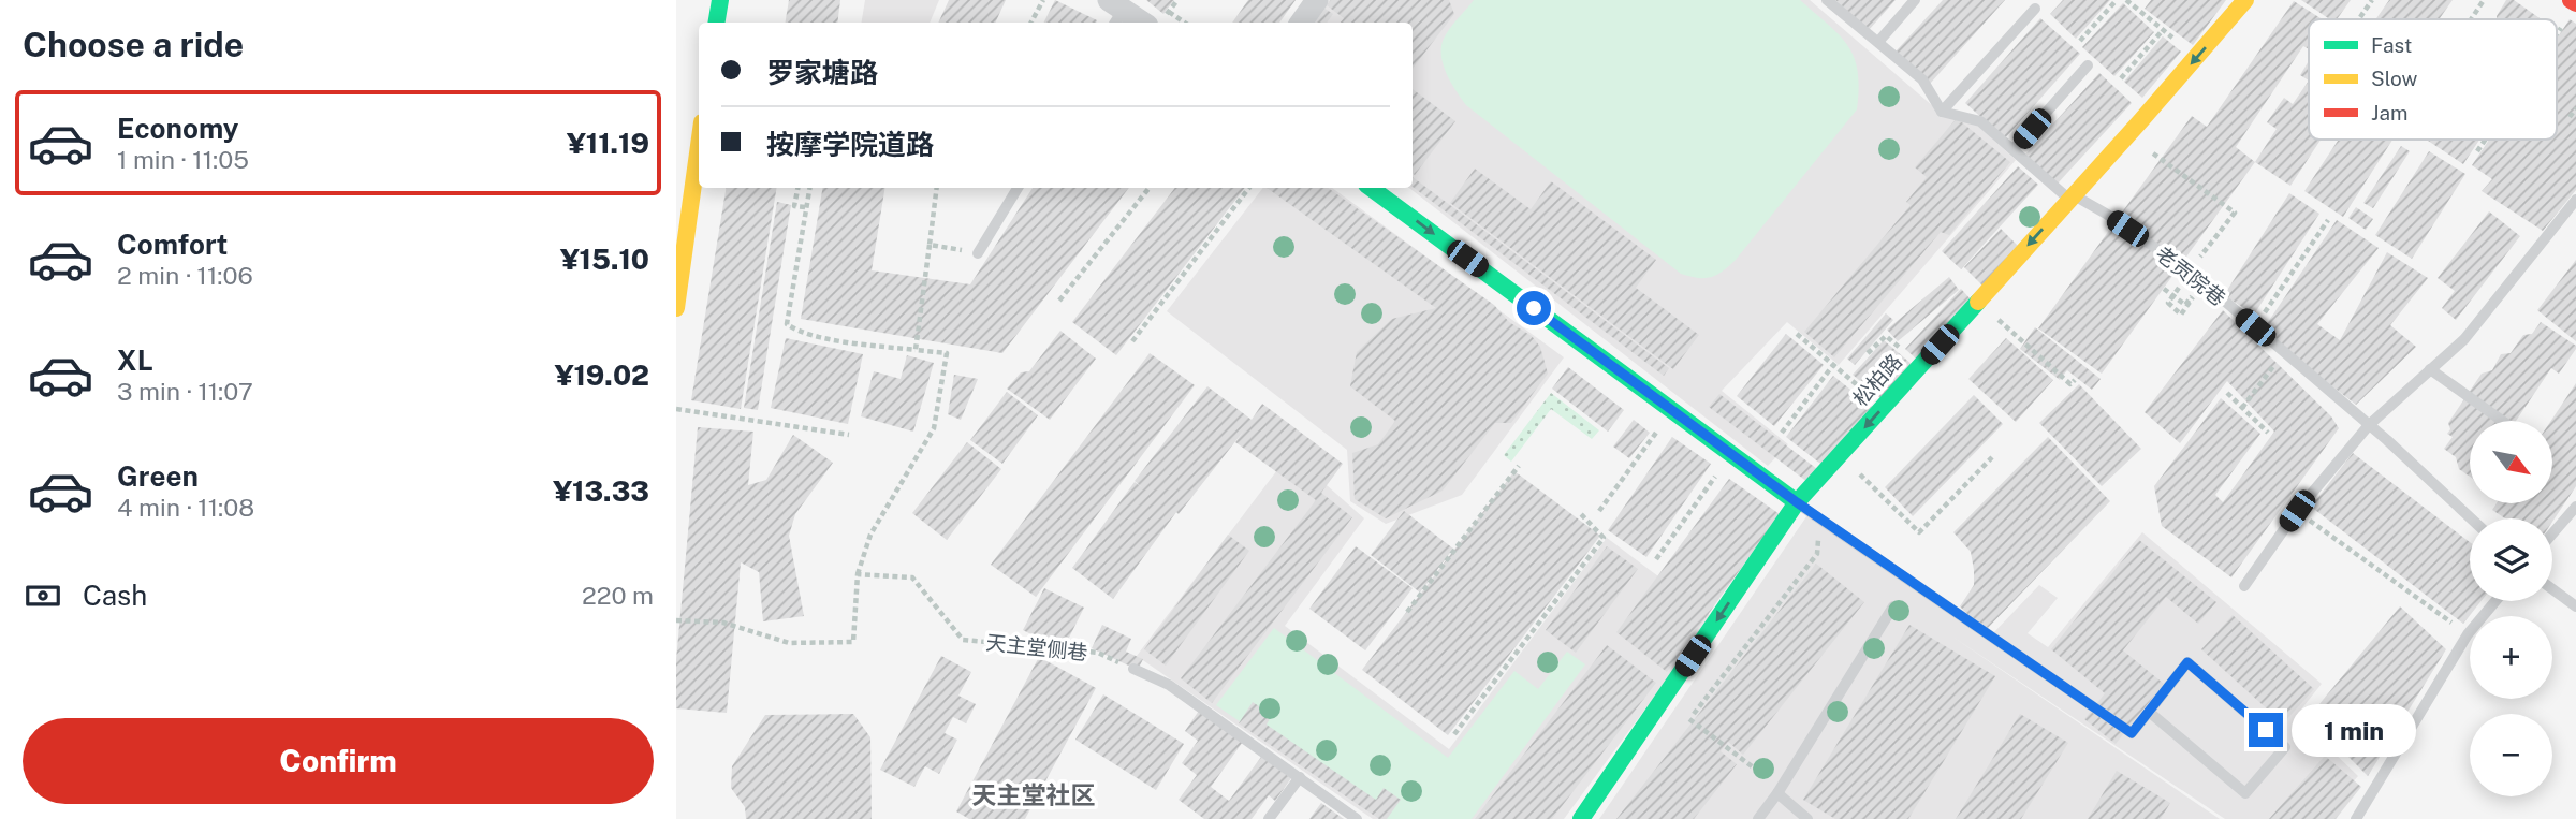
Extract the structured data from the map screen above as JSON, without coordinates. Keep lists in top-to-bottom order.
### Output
{
  "streets": {
    "street": ["松柏路"],
    "lane": ["老贡院巷"],
    "path": ["天主堂侧巷"]
  },
  "crossings": [
    ["老贡院巷", "松柏路"]
  ],
  "one_way": ["松柏路"],
  "districts": ["天主堂社区"],
  "legend": ["Fast", "Slow", "Jam"],
  "north": "bottom right",
  "page": {
    "heading": "Choose a ride",
    "banner": ["罗家塘路", "按摩学院道路"],
    "list": [
      {
        "name": "Economy",
        "note": "1 min · 11:05",
        "value": "¥11.19"
      },
      {
        "name": "Comfort",
        "note": "2 min · 11:06",
        "value": "¥15.10"
      },
      {
        "name": "XL",
        "note": "3 min · 11:07",
        "value": "¥19.02"
      },
      {
        "name": "Green",
        "note": "4 min · 11:08",
        "value": "¥13.33"
      }
    ],
    "map_buttons": ["+", "−"],
    "pay": ["Cash", "220 m"],
    "buttons": "Confirm",
    "bubble": "1 min"
  }
}
